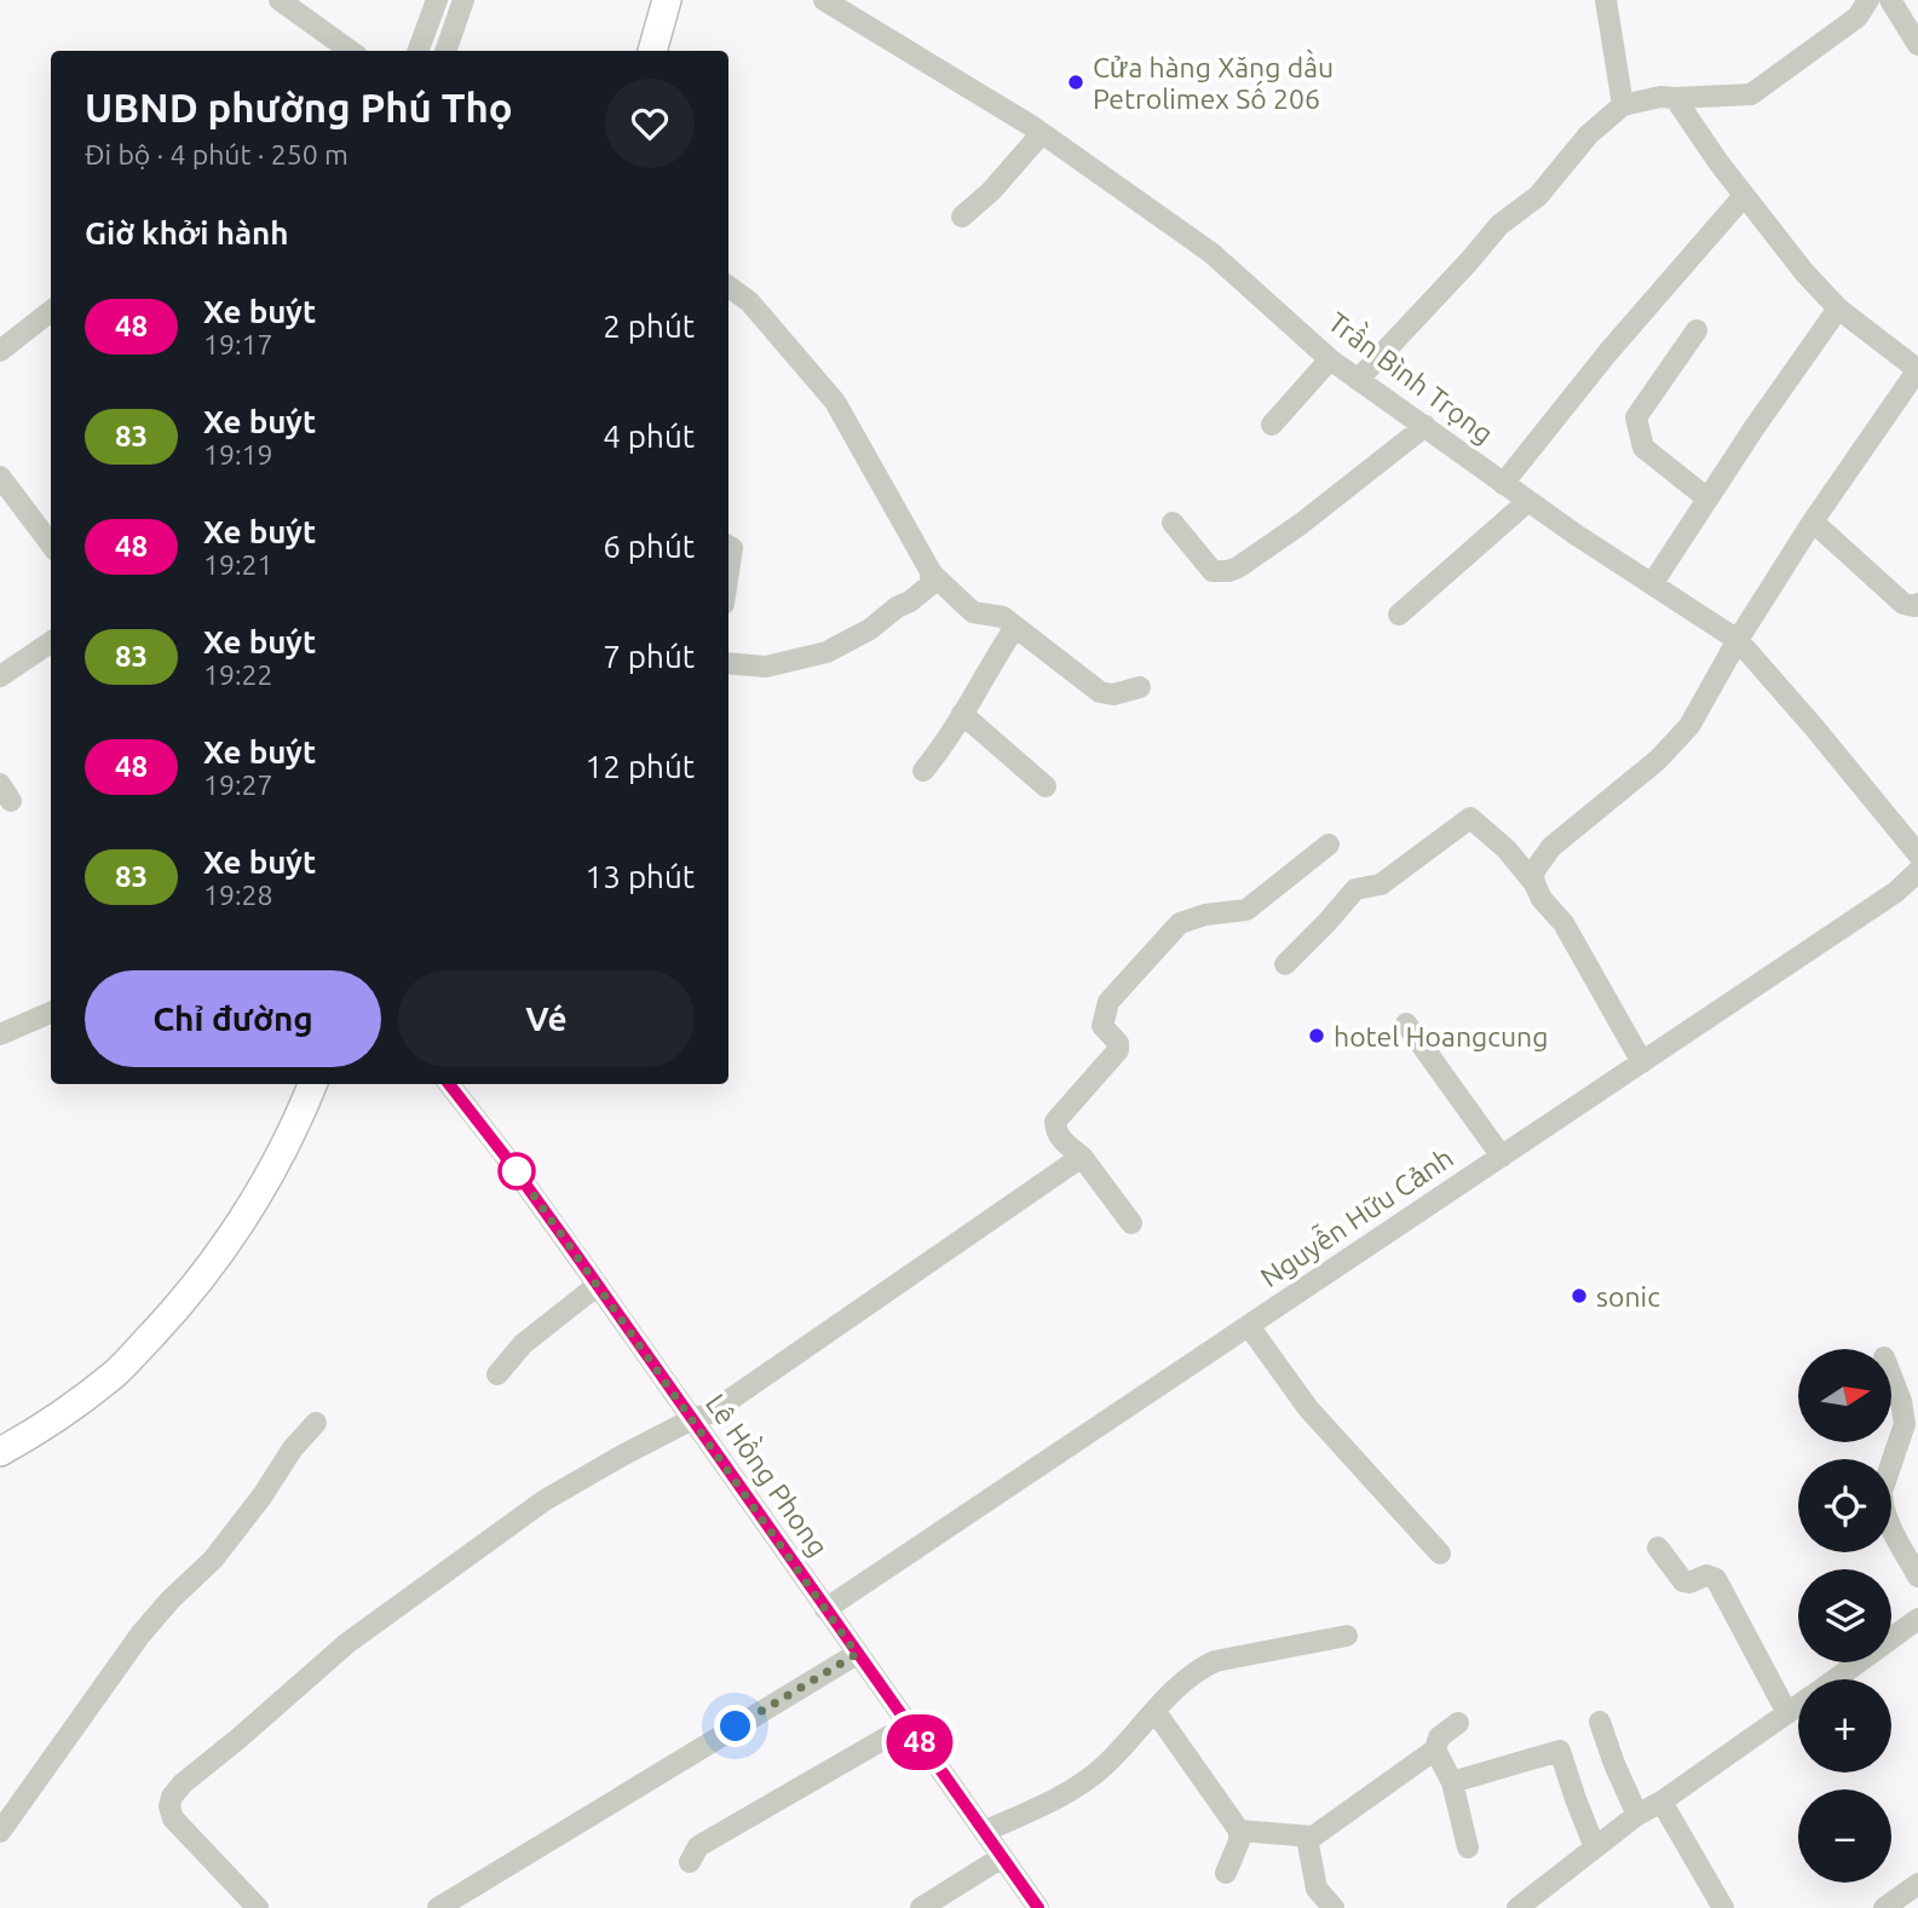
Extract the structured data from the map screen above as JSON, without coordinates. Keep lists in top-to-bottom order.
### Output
{
  "streets": {
    "street": ["Trần Bình Trọng", "Nguyễn Hữu Cảnh", "Lê Hồng Phong"]
  },
  "crossings": [
    ["Nguyễn Hữu Cảnh", "Lê Hồng Phong"]
  ],
  "places": ["Cửa hàng Xăng dầu Petrolimex Số 206", "hotel Hoangcung", "sonic"],
  "lines": ["bus line 48"],
  "north": "right",
  "page": {
    "on_map": "48",
    "heading": [
      ["UBND phường Phú Thọ", "Đi bộ · 4 phút · 250 m"],
      "Giờ khởi hành"
    ],
    "list": [
      {
        "mark": "48",
        "name": "Xe buýt",
        "note": "19:17",
        "value": "2 phút"
      },
      {
        "mark": "83",
        "name": "Xe buýt",
        "note": "19:19",
        "value": "4 phút"
      },
      {
        "mark": "48",
        "name": "Xe buýt",
        "note": "19:21",
        "value": "6 phút"
      },
      {
        "mark": "83",
        "name": "Xe buýt",
        "note": "19:22",
        "value": "7 phút"
      },
      {
        "mark": "48",
        "name": "Xe buýt",
        "note": "19:27",
        "value": "12 phút"
      },
      {
        "mark": "83",
        "name": "Xe buýt",
        "note": "19:28",
        "value": "13 phút"
      }
    ],
    "buttons": ["Chỉ đường", "Vé"],
    "map_buttons": ["+", "−"]
  }
}
